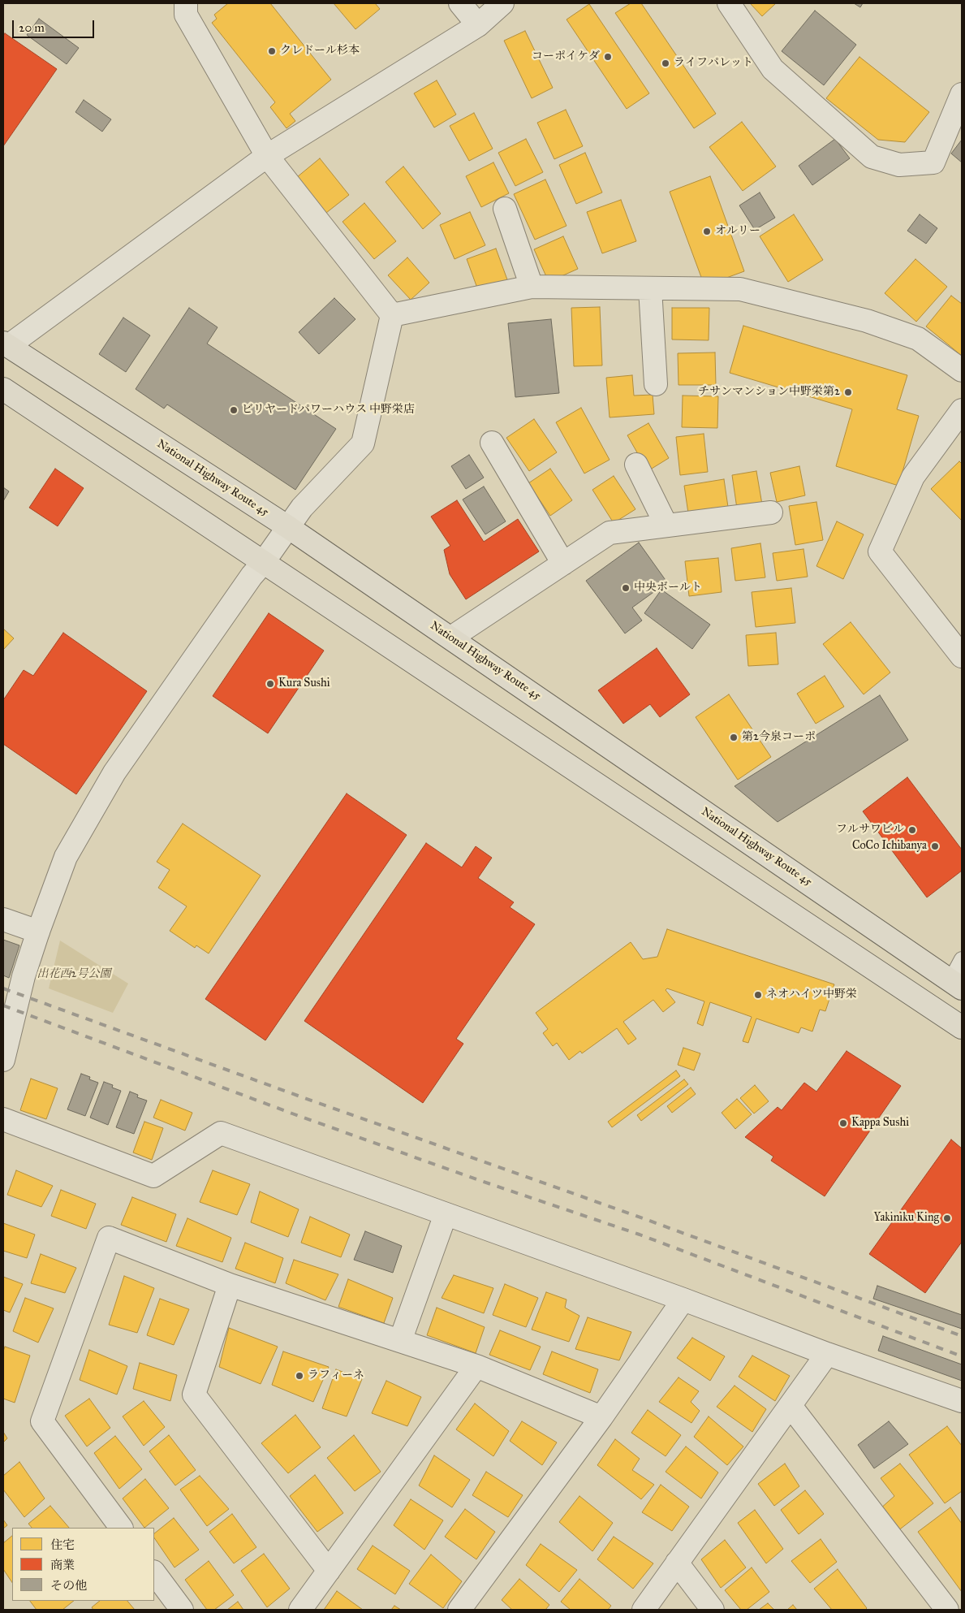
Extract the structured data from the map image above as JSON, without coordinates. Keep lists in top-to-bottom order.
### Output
{
  "streets": {
    "highway": ["National Highway Route 45"]
  },
  "parks": ["出花西2号公園"],
  "places": [
    "クレドール杉本",
    "コーポイケダ",
    "ライフパレット",
    "オルリー",
    "チサンマンション中野栄第2",
    "ビリヤードパワーハウス 中野栄店",
    "中央ボールト",
    "Kura Sushi",
    "第2今泉コーポ",
    "フルサワビル",
    "CoCo Ichibanya",
    "ネオハイツ中野栄",
    "Kappa Sushi",
    "Yakiniku King",
    "ラフィーネ"
  ],
  "legend": ["住宅", "商業", "その他"],
  "scale_bar": "20 m"
}
